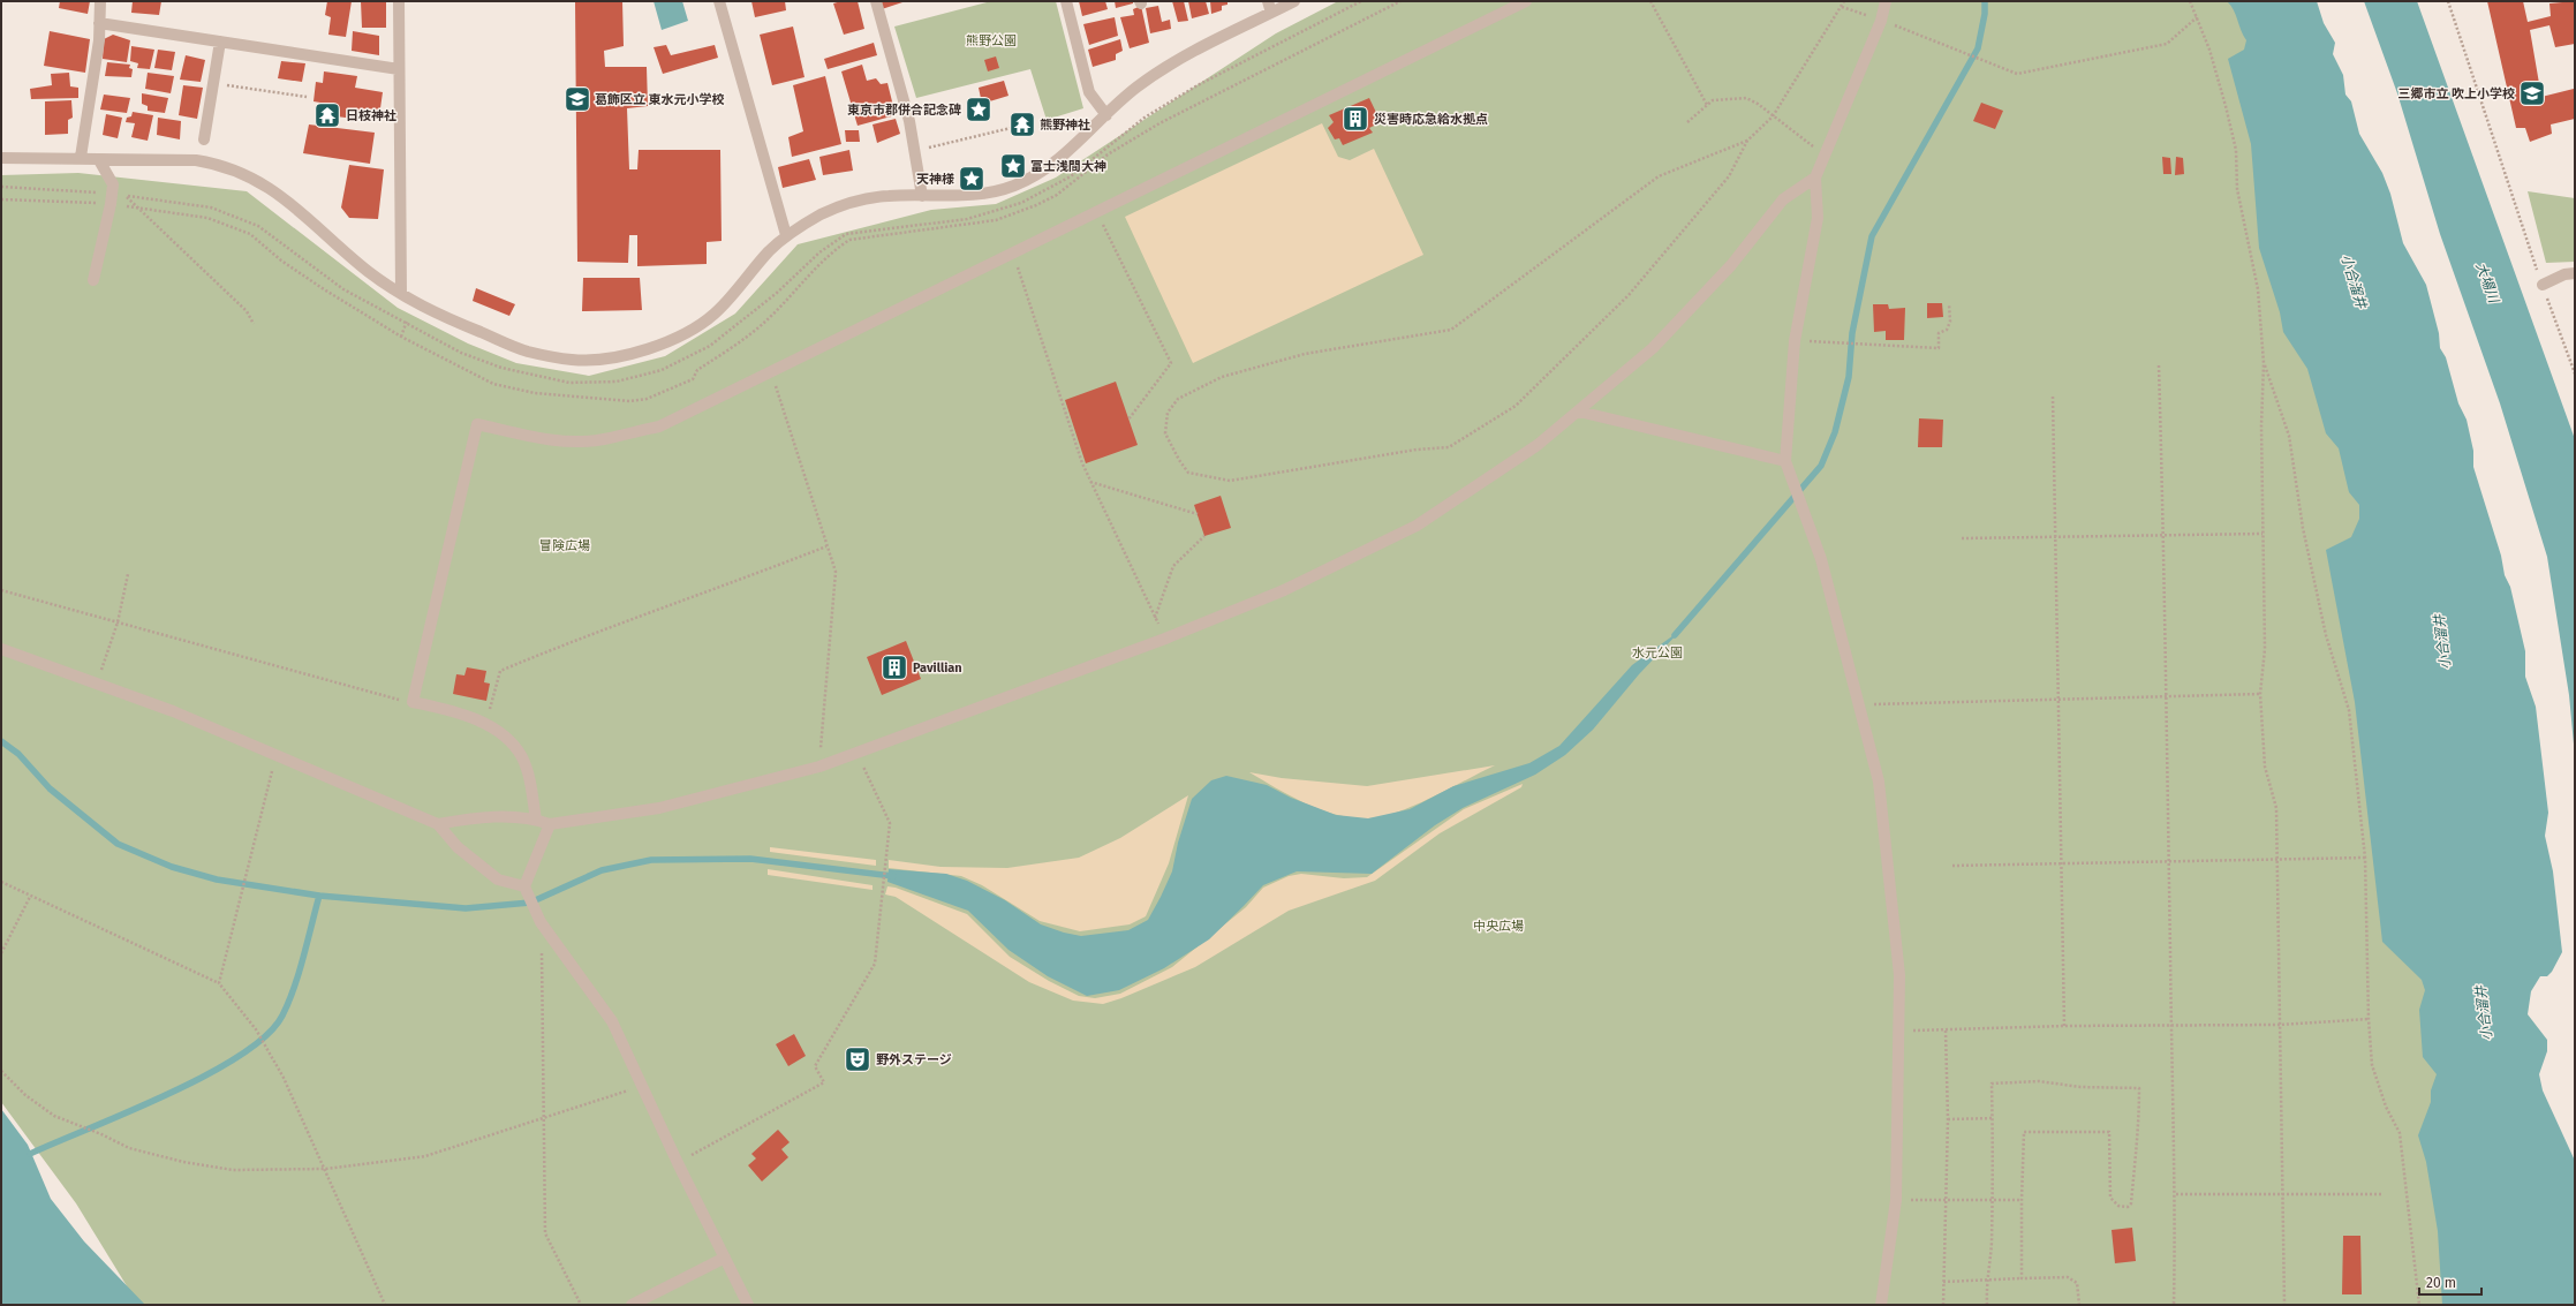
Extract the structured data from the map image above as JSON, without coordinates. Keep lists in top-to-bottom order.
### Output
{
  "water": ["小合溜井", "大場川"],
  "parks": [
    "熊野公園",
    "冒険広場",
    "水元公園",
    "中央広場"
  ],
  "places": {
    "school or university": ["三郷市立 吹上小学校", "葛飾区立 東水元小学校"],
    "place": ["東京市郡併合記念碑", "富士浅間大神", "天神様"],
    "temple": ["日枝神社", "熊野神社"],
    "building": ["災害時応急給水拠点", "Pavillian"],
    "theatre": ["野外ステージ"]
  },
  "scale_bar": "20 m"
}
